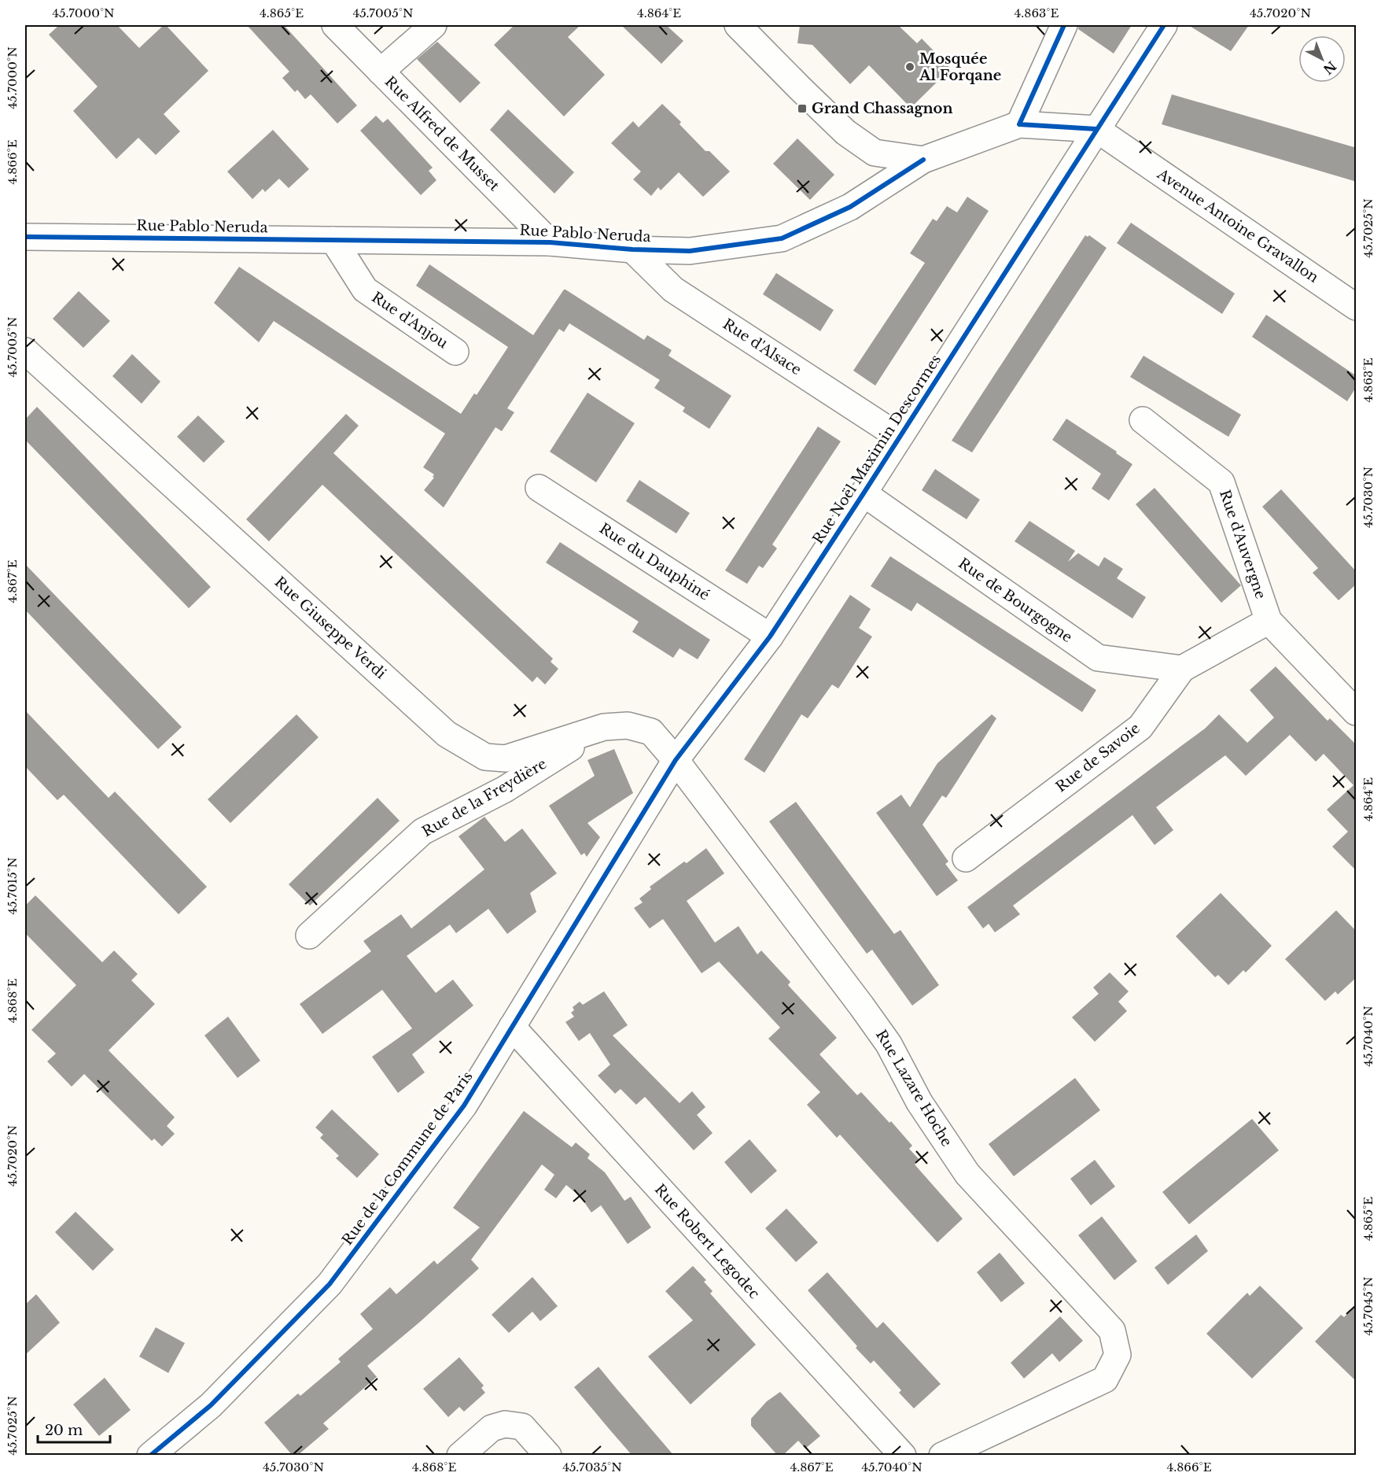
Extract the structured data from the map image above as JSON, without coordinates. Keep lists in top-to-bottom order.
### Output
{
  "streets": {
    "street": [
      "Rue Alfred de Musset",
      "Avenue Antoine Gravallon",
      "Rue Pablo Neruda",
      "Rue d'Anjou",
      "Rue d'Alsace",
      "Rue Noël Maximin Descormes",
      "Rue d'Auvergne",
      "Rue du Dauphiné",
      "Rue de Bourgogne",
      "Rue Giuseppe Verdi",
      "Rue de Savoie",
      "Rue de la Freydière",
      "Rue Lazare Hoche",
      "Rue de la Commune de Paris",
      "Rue Robert Legodec"
    ]
  },
  "crossings": [
    ["Rue Alfred de Musset", "Rue Pablo Neruda"],
    ["Avenue Antoine Gravallon", "Rue Noël Maximin Descormes"],
    ["Rue Pablo Neruda", "Rue d'Anjou"],
    ["Rue Pablo Neruda", "Rue d'Alsace"],
    ["Rue d'Alsace", "Rue Noël Maximin Descormes"],
    ["Rue Noël Maximin Descormes", "Rue du Dauphiné"],
    ["Rue Noël Maximin Descormes", "Rue de Bourgogne"],
    ["Rue Noël Maximin Descormes", "Rue Giuseppe Verdi"],
    ["Rue Noël Maximin Descormes", "Rue Lazare Hoche"],
    ["Rue Noël Maximin Descormes", "Rue de la Commune de Paris"],
    ["Rue d'Auvergne", "Rue de Savoie"],
    ["Rue de Bourgogne", "Rue de Savoie"],
    ["Rue Giuseppe Verdi", "Rue de la Freydière"],
    ["Rue Giuseppe Verdi", "Rue Lazare Hoche"],
    ["Rue Giuseppe Verdi", "Rue de la Commune de Paris"],
    ["Rue Lazare Hoche", "Rue de la Commune de Paris"],
    ["Rue de la Commune de Paris", "Rue Robert Legodec"]
  ],
  "places": {
    "other": ["Mosquée Al Forqane"],
    "transit": ["Grand Chassagnon"]
  },
  "scale_bar": "20 m",
  "north": "bottom right",
  "coordinates": [
    "45.7000°N",
    "4.865°E",
    "45.7005°N",
    "4.864°E",
    "4.863°E",
    "45.7020°N",
    "4.866°E",
    "45.7025°N",
    "45.7030°N",
    "4.867°E",
    "45.7015°N",
    "4.868°E",
    "45.7040°N",
    "45.7045°N",
    "45.7035°N"
  ]
}
